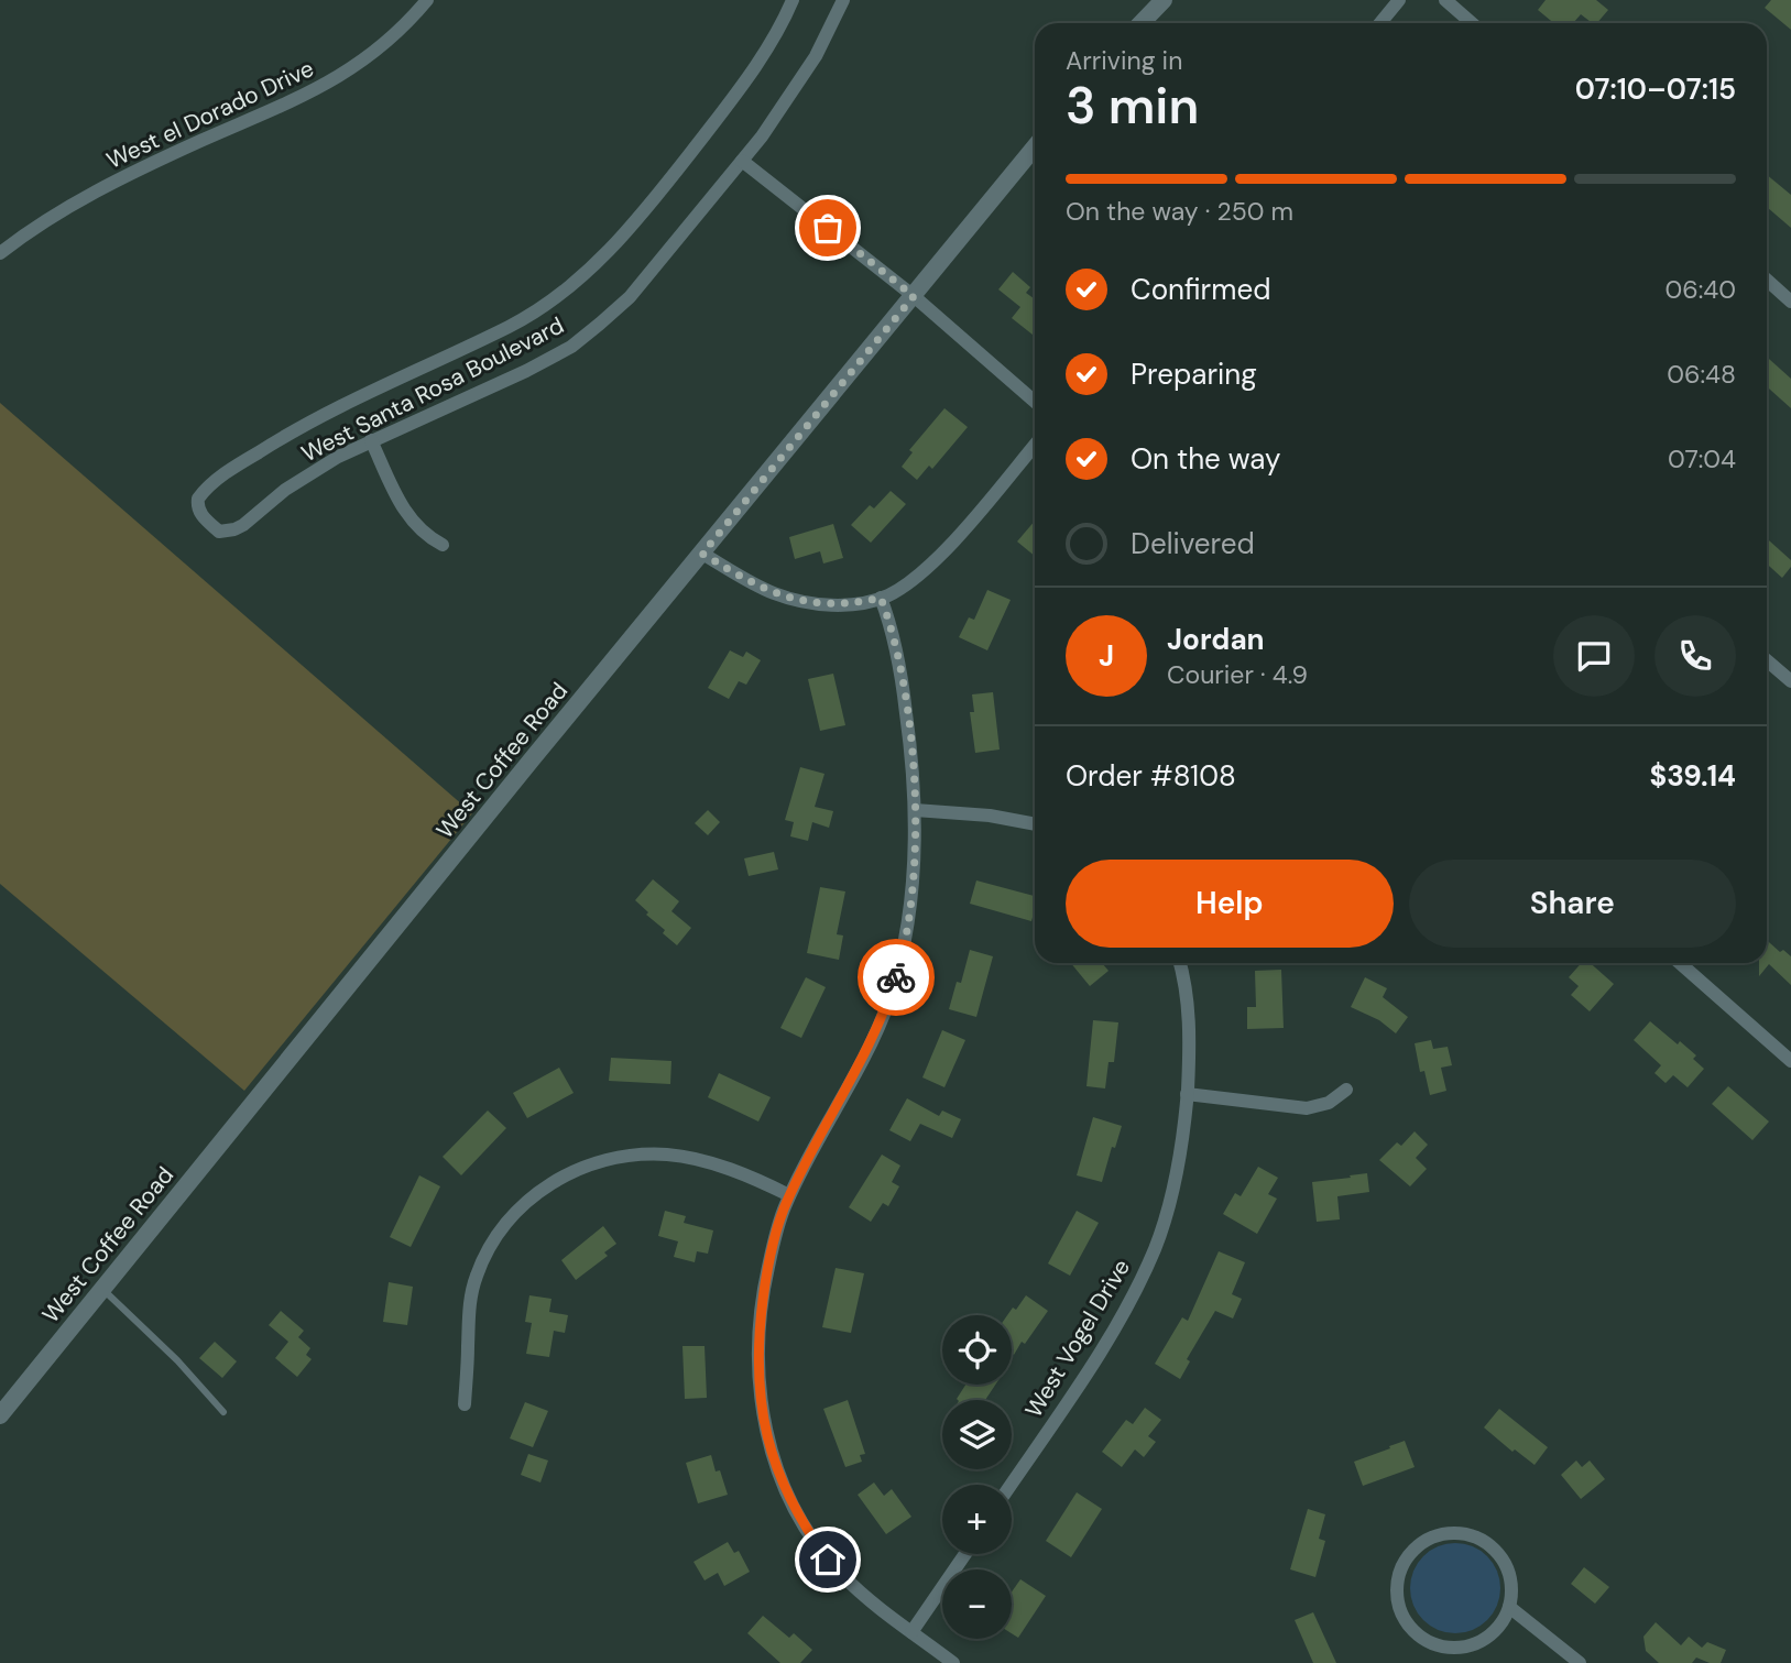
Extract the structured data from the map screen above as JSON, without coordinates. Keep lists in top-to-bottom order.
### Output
{
  "streets": {
    "street": [
      "West el Dorado Drive",
      "West Santa Rosa Boulevard",
      "West Coffee Road",
      "West Vogel Drive"
    ]
  },
  "page": {
    "heading": ["3 min", "Arriving in", "07:10–07:15"],
    "panel": [
      "Jordan",
      "Courier · 4.9",
      "Order #8108",
      "$39.14"
    ],
    "bar": "On the way · 250 m",
    "list": [
      ["Confirmed", "06:40"],
      ["Preparing", "06:48"],
      ["On the way", "07:04"],
      "Delivered"
    ],
    "round": "J",
    "buttons": ["Help", "Share"],
    "map_buttons": ["+", "−"]
  }
}
